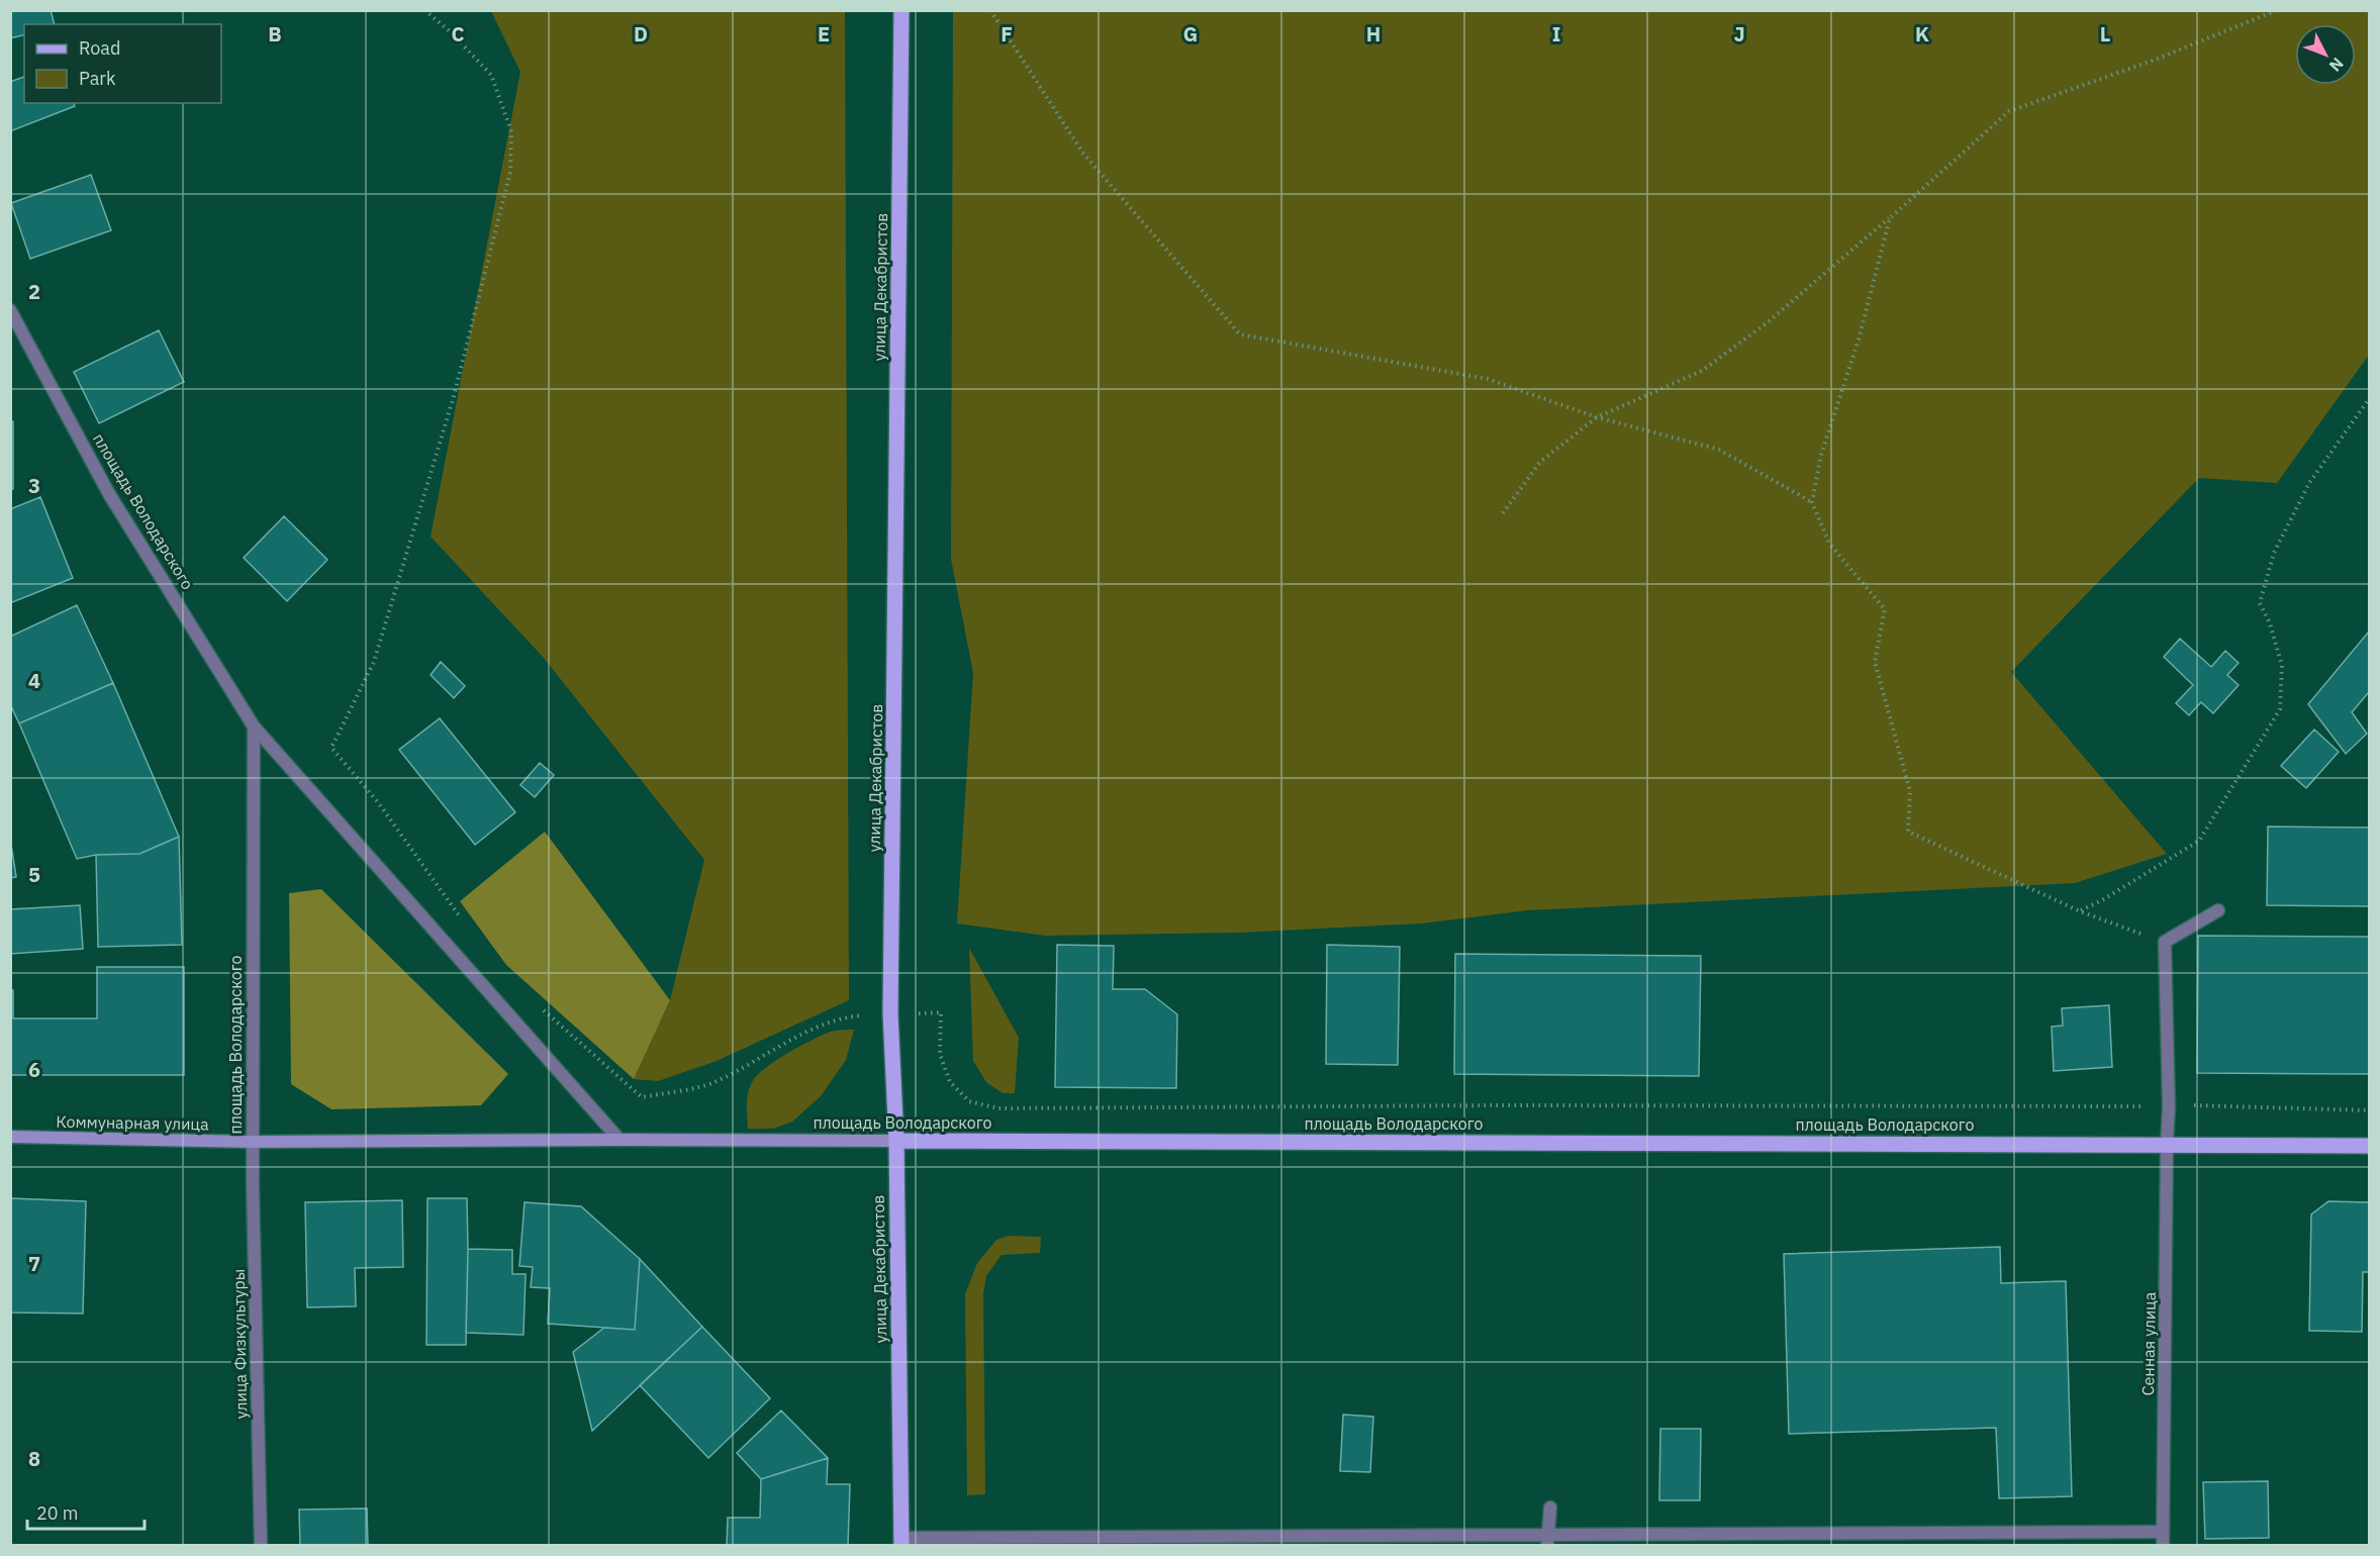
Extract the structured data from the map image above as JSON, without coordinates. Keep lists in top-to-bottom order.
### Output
{
  "streets": {
    "main road": ["улица Декабристов", "площадь Володарского", "Коммунарная улица"],
    "street": ["улица Физкультуры", "Сенная улица"]
  },
  "crossings": [
    ["улица Декабристов", "площадь Володарского"],
    ["площадь Володарского", "Коммунарная улица"],
    ["площадь Володарского", "улица Физкультуры"],
    ["площадь Володарского", "Сенная улица"],
    ["Коммунарная улица", "улица Физкультуры"]
  ],
  "legend": ["Road", "Park"],
  "scale_bar": "20 m",
  "north": "bottom right",
  "grid": {
    "columns": [
      "B",
      "C",
      "D",
      "E",
      "F",
      "G",
      "H",
      "I",
      "J",
      "K",
      "L"
    ],
    "rows": [
      "2",
      "3",
      "4",
      "5",
      "6",
      "7",
      "8"
    ]
  }
}
